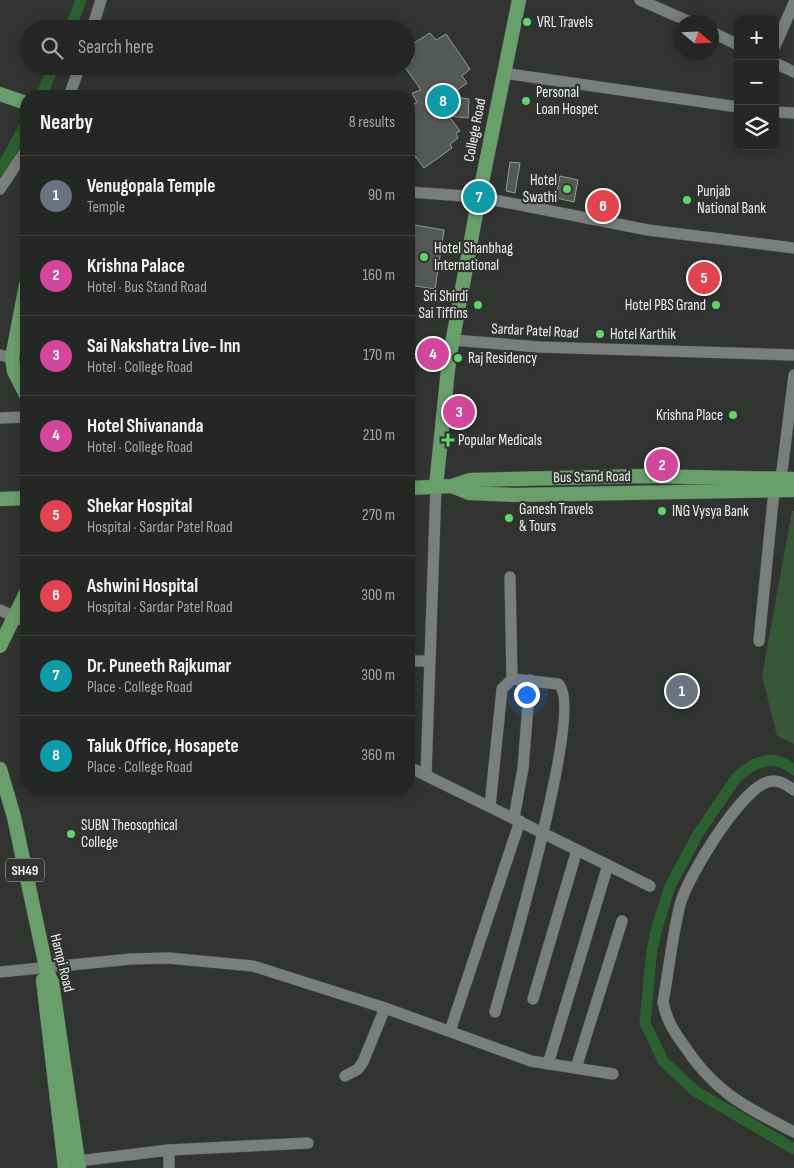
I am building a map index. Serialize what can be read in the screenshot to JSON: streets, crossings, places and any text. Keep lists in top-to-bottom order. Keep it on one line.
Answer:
{"streets":{"main road":["College Road","Bus Stand Road","SH49","Hampi Road"],"street":["Sardar Patel Road"]},"crossings":[["College Road","Sardar Patel Road"],["College Road","Bus Stand Road"],["SH49","Hampi Road"]],"places":{"other":["VRL Travels","Personal Loan Hospet","Hotel Swathi","Punjab National Bank","Hotel Shanbhag International","Sri Shirdi Sai Tiffins","Hotel PBS Grand","Hotel Karthik","Raj Residency","Krishna Place","ING Vysya Bank","Ganesh Travels & Tours","SUBN Theosophical College"],"health":["Popular Medicals"]},"north":"right","page":{"map_buttons":["+","−"],"search":"Search here","pins":["8","7","6","5","4","3","2","1"],"heading":["Nearby","8 results"],"list":[{"mark":"1","name":"Venugopala Temple","note":"Temple","value":"90 m"},{"mark":"2","name":"Krishna Palace","note":"Hotel · Bus Stand Road","value":"160 m"},{"mark":"3","name":"Sai Nakshatra Live- Inn","note":"Hotel · College Road","value":"170 m"},{"mark":"4","name":"Hotel Shivananda","note":"Hotel · College Road","value":"210 m"},{"mark":"5","name":"Shekar Hospital","note":"Hospital · Sardar Patel Road","value":"270 m"},{"mark":"6","name":"Ashwini Hospital","note":"Hospital · Sardar Patel Road","value":"300 m"},{"mark":"7","name":"Dr. Puneeth Rajkumar","note":"Place · College Road","value":"300 m"},{"mark":"8","name":"Taluk Office, Hosapete","note":"Place · College Road","value":"360 m"}]}}
